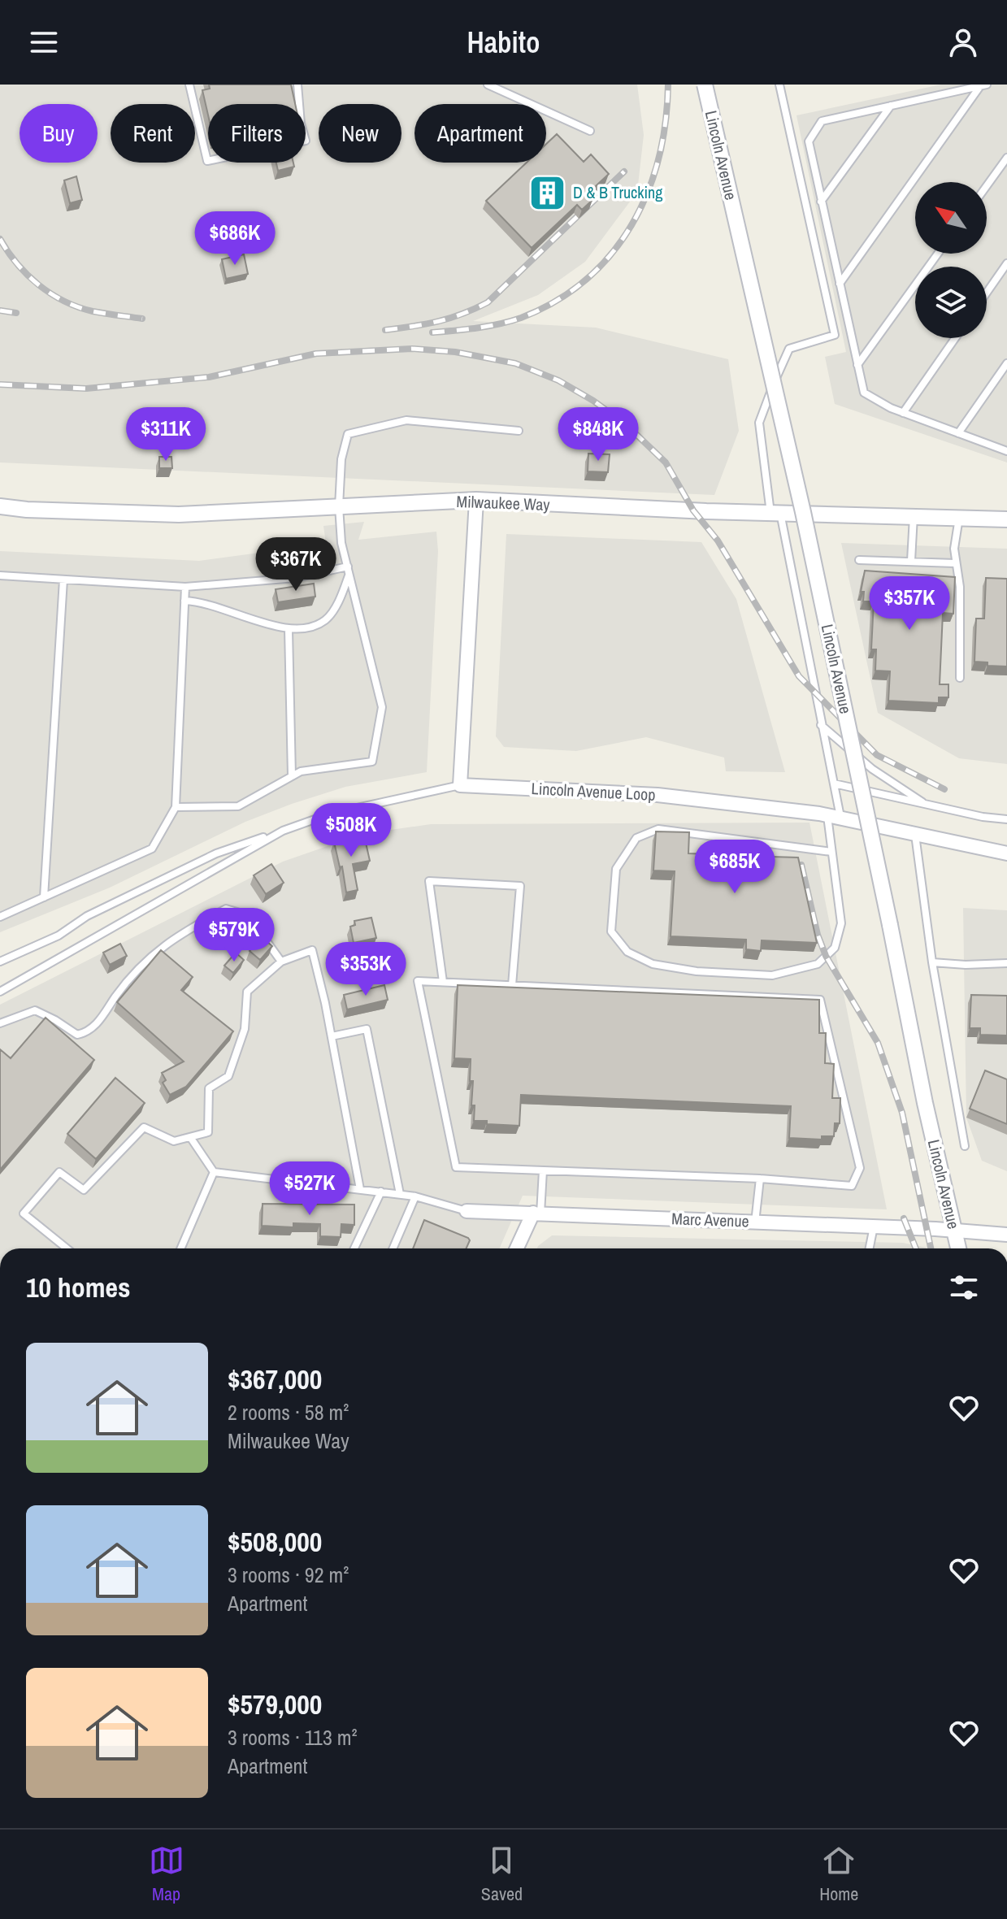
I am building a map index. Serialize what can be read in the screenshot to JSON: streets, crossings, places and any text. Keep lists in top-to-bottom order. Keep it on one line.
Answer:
{"streets":{"street":["Lincoln Avenue","Milwaukee Way","Lincoln Avenue Loop","Marc Avenue"]},"crossings":[["Lincoln Avenue","Marc Avenue"]],"places":{"building":["D & B Trucking"]},"north":"top left","page":{"header":"Habito","chip":["Buy","Rent","Filters","New","Apartment"],"price":["$686K","$311K","$848K","$367K","$357K","$508K","$685K","$579K","$353K","$527K"],"heading":"10 homes","list":[{"name":"$367,000","note":"2 rooms · 58 m² · Milwaukee Way"},{"name":"$508,000","note":"3 rooms · 92 m² · Apartment"},{"name":"$579,000","note":"3 rooms · 113 m² · Apartment"}],"tabs":["Map","Saved","Home"]}}
